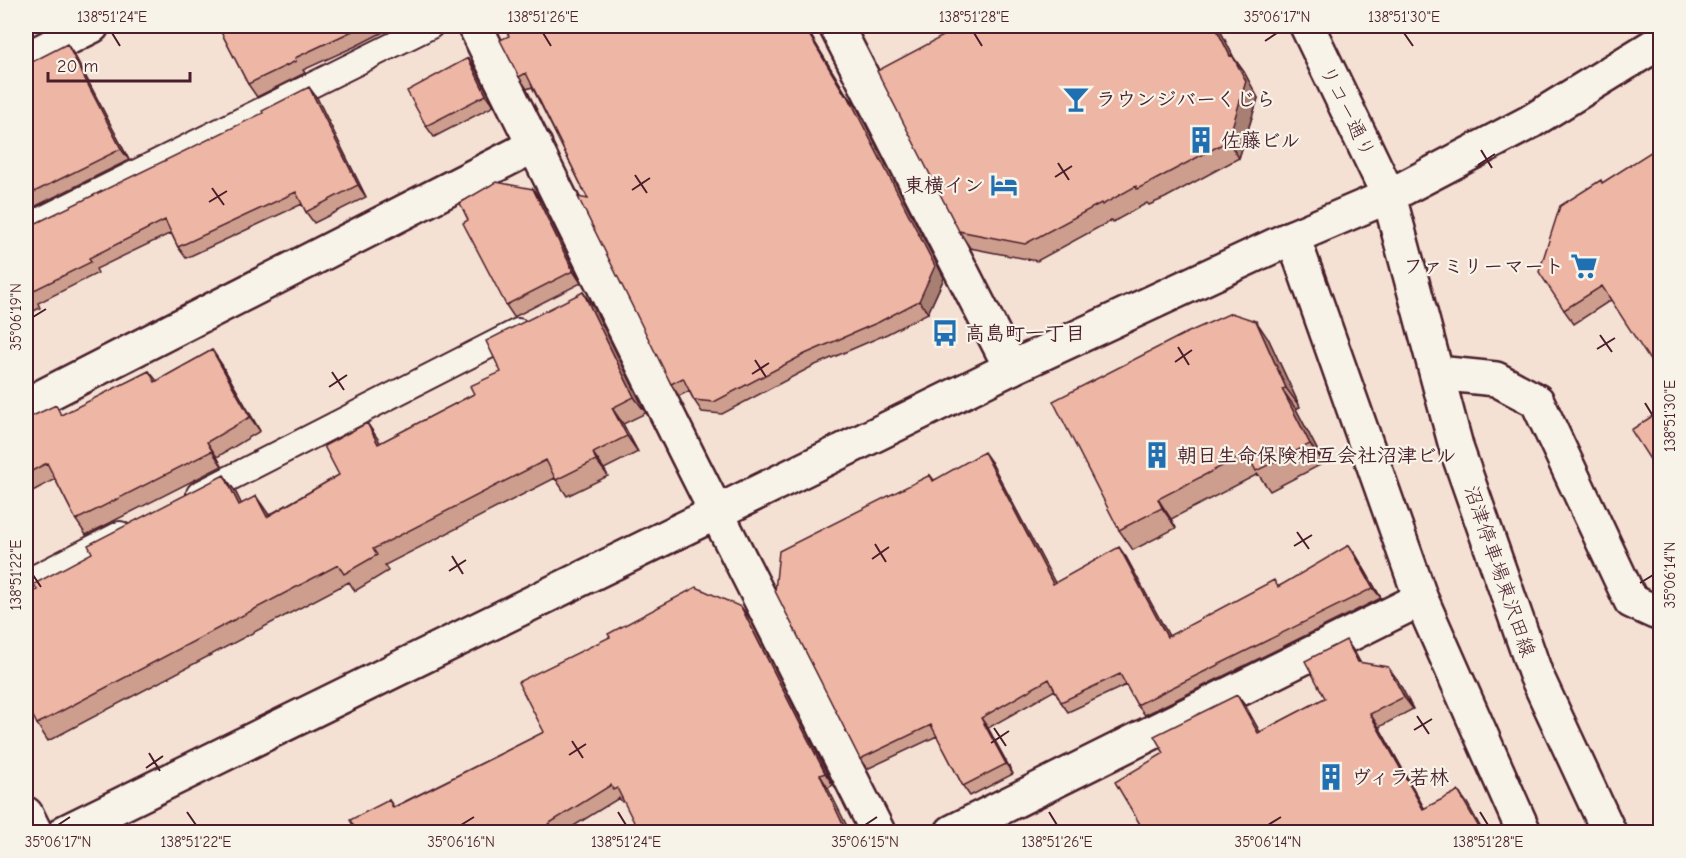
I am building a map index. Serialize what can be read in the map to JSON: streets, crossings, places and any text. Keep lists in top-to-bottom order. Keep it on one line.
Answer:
{"streets":{"street":["リコー通り","沼津停車場東沢田線"]},"crossings":[["リコー通り","沼津停車場東沢田線"]],"places":{"bar":["ラウンジバーくじら"],"building":["佐藤ビル","朝日生命保険相互会社沼津ビル","ヴィラ若林"],"hotel":["東横イン"],"supermarket":["ファミリーマート"],"bus stop":["高島町一丁目"]},"scale_bar":"20 m","coordinates":["138°51'24\"E","138°51'26\"E","138°51'28\"E","35°06'17\"N","138°51'30\"E","35°06'19\"N","138°51'22\"E","35°06'14\"N","35°06'16\"N","35°06'15\"N"]}
